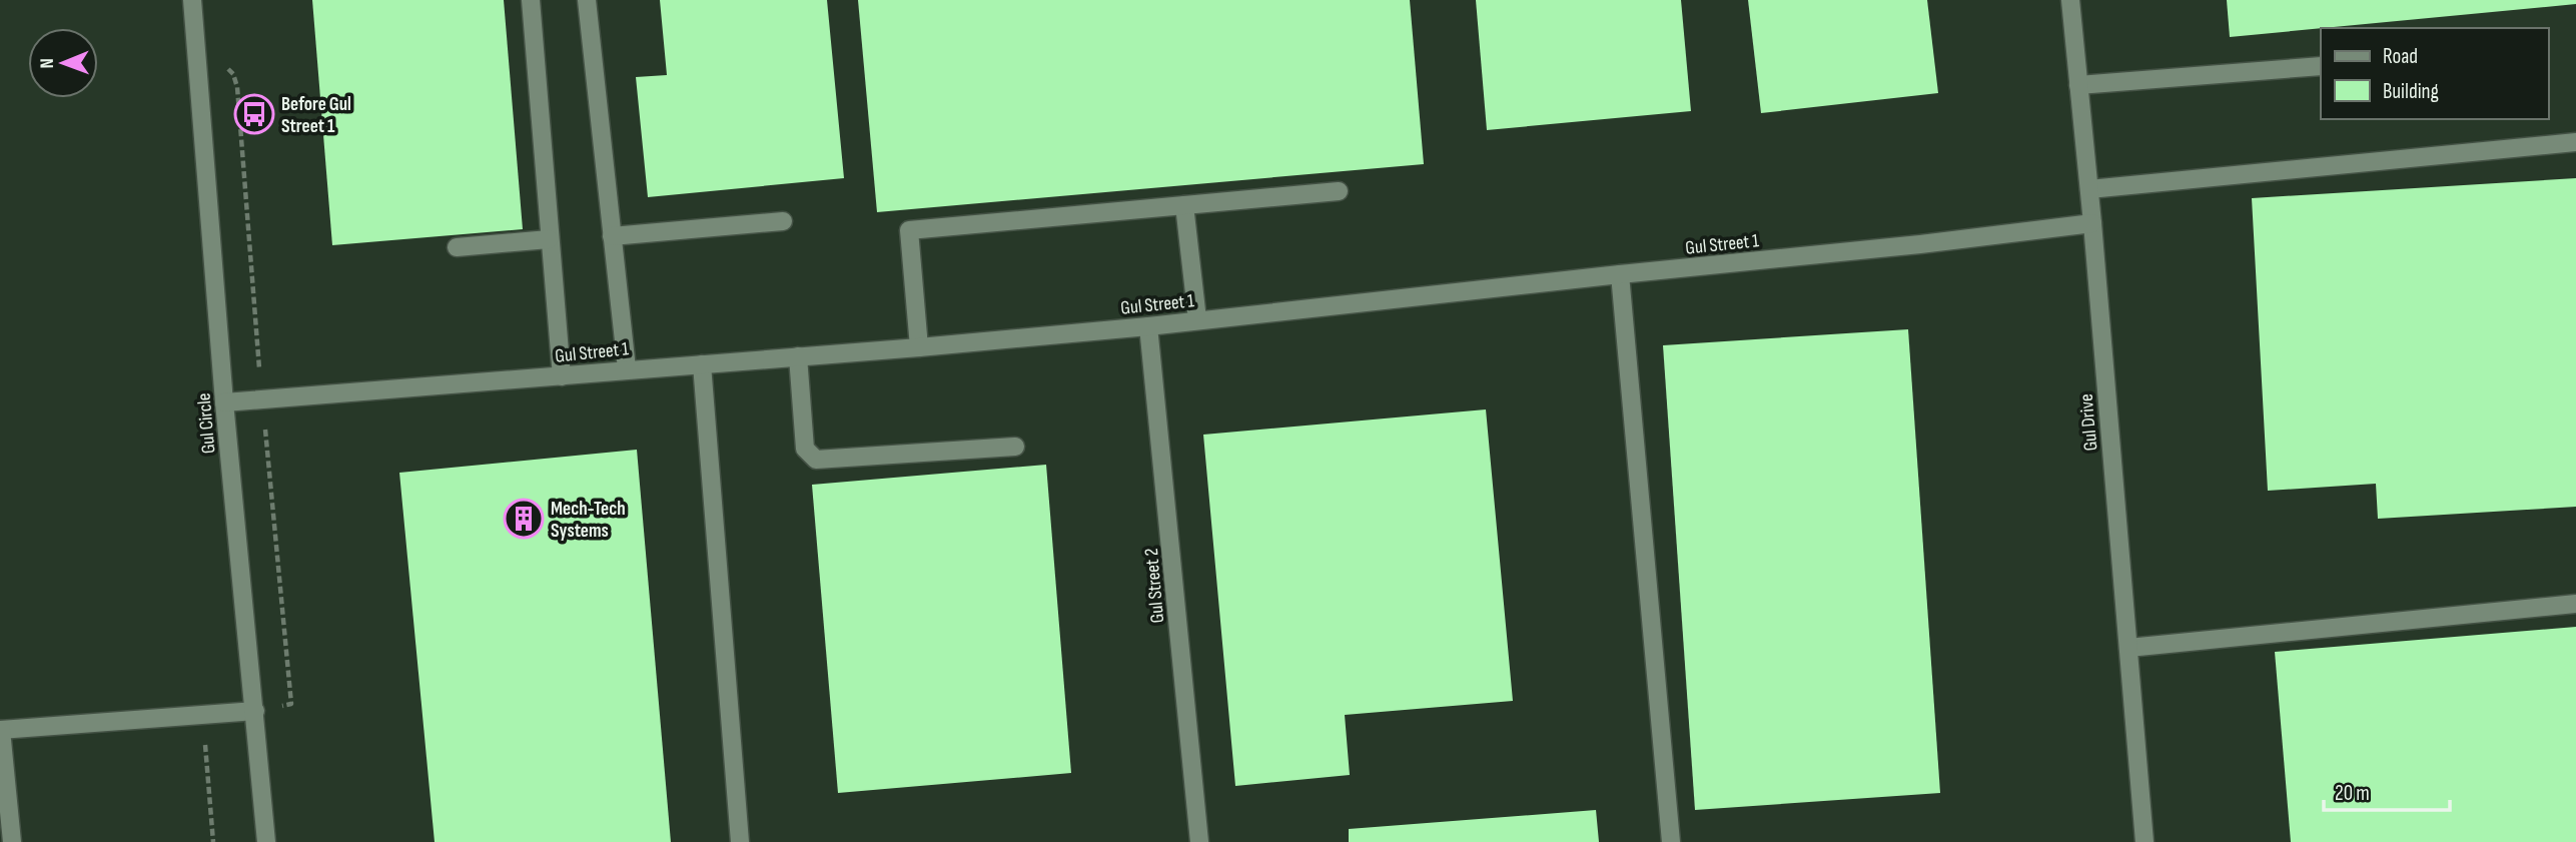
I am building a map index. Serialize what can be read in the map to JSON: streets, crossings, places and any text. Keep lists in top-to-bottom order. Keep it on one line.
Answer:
{"streets":{"street":["Gul Street 1","Gul Drive","Gul Circle","Gul Street 2"]},"crossings":[["Gul Street 1","Gul Drive"],["Gul Street 1","Gul Circle"],["Gul Street 1","Gul Street 2"]],"places":{"bus stop":["Before Gul Street 1"],"building":["Mech-Tech Systems"]},"legend":["Road","Building"],"scale_bar":"20 m","north":"left"}
